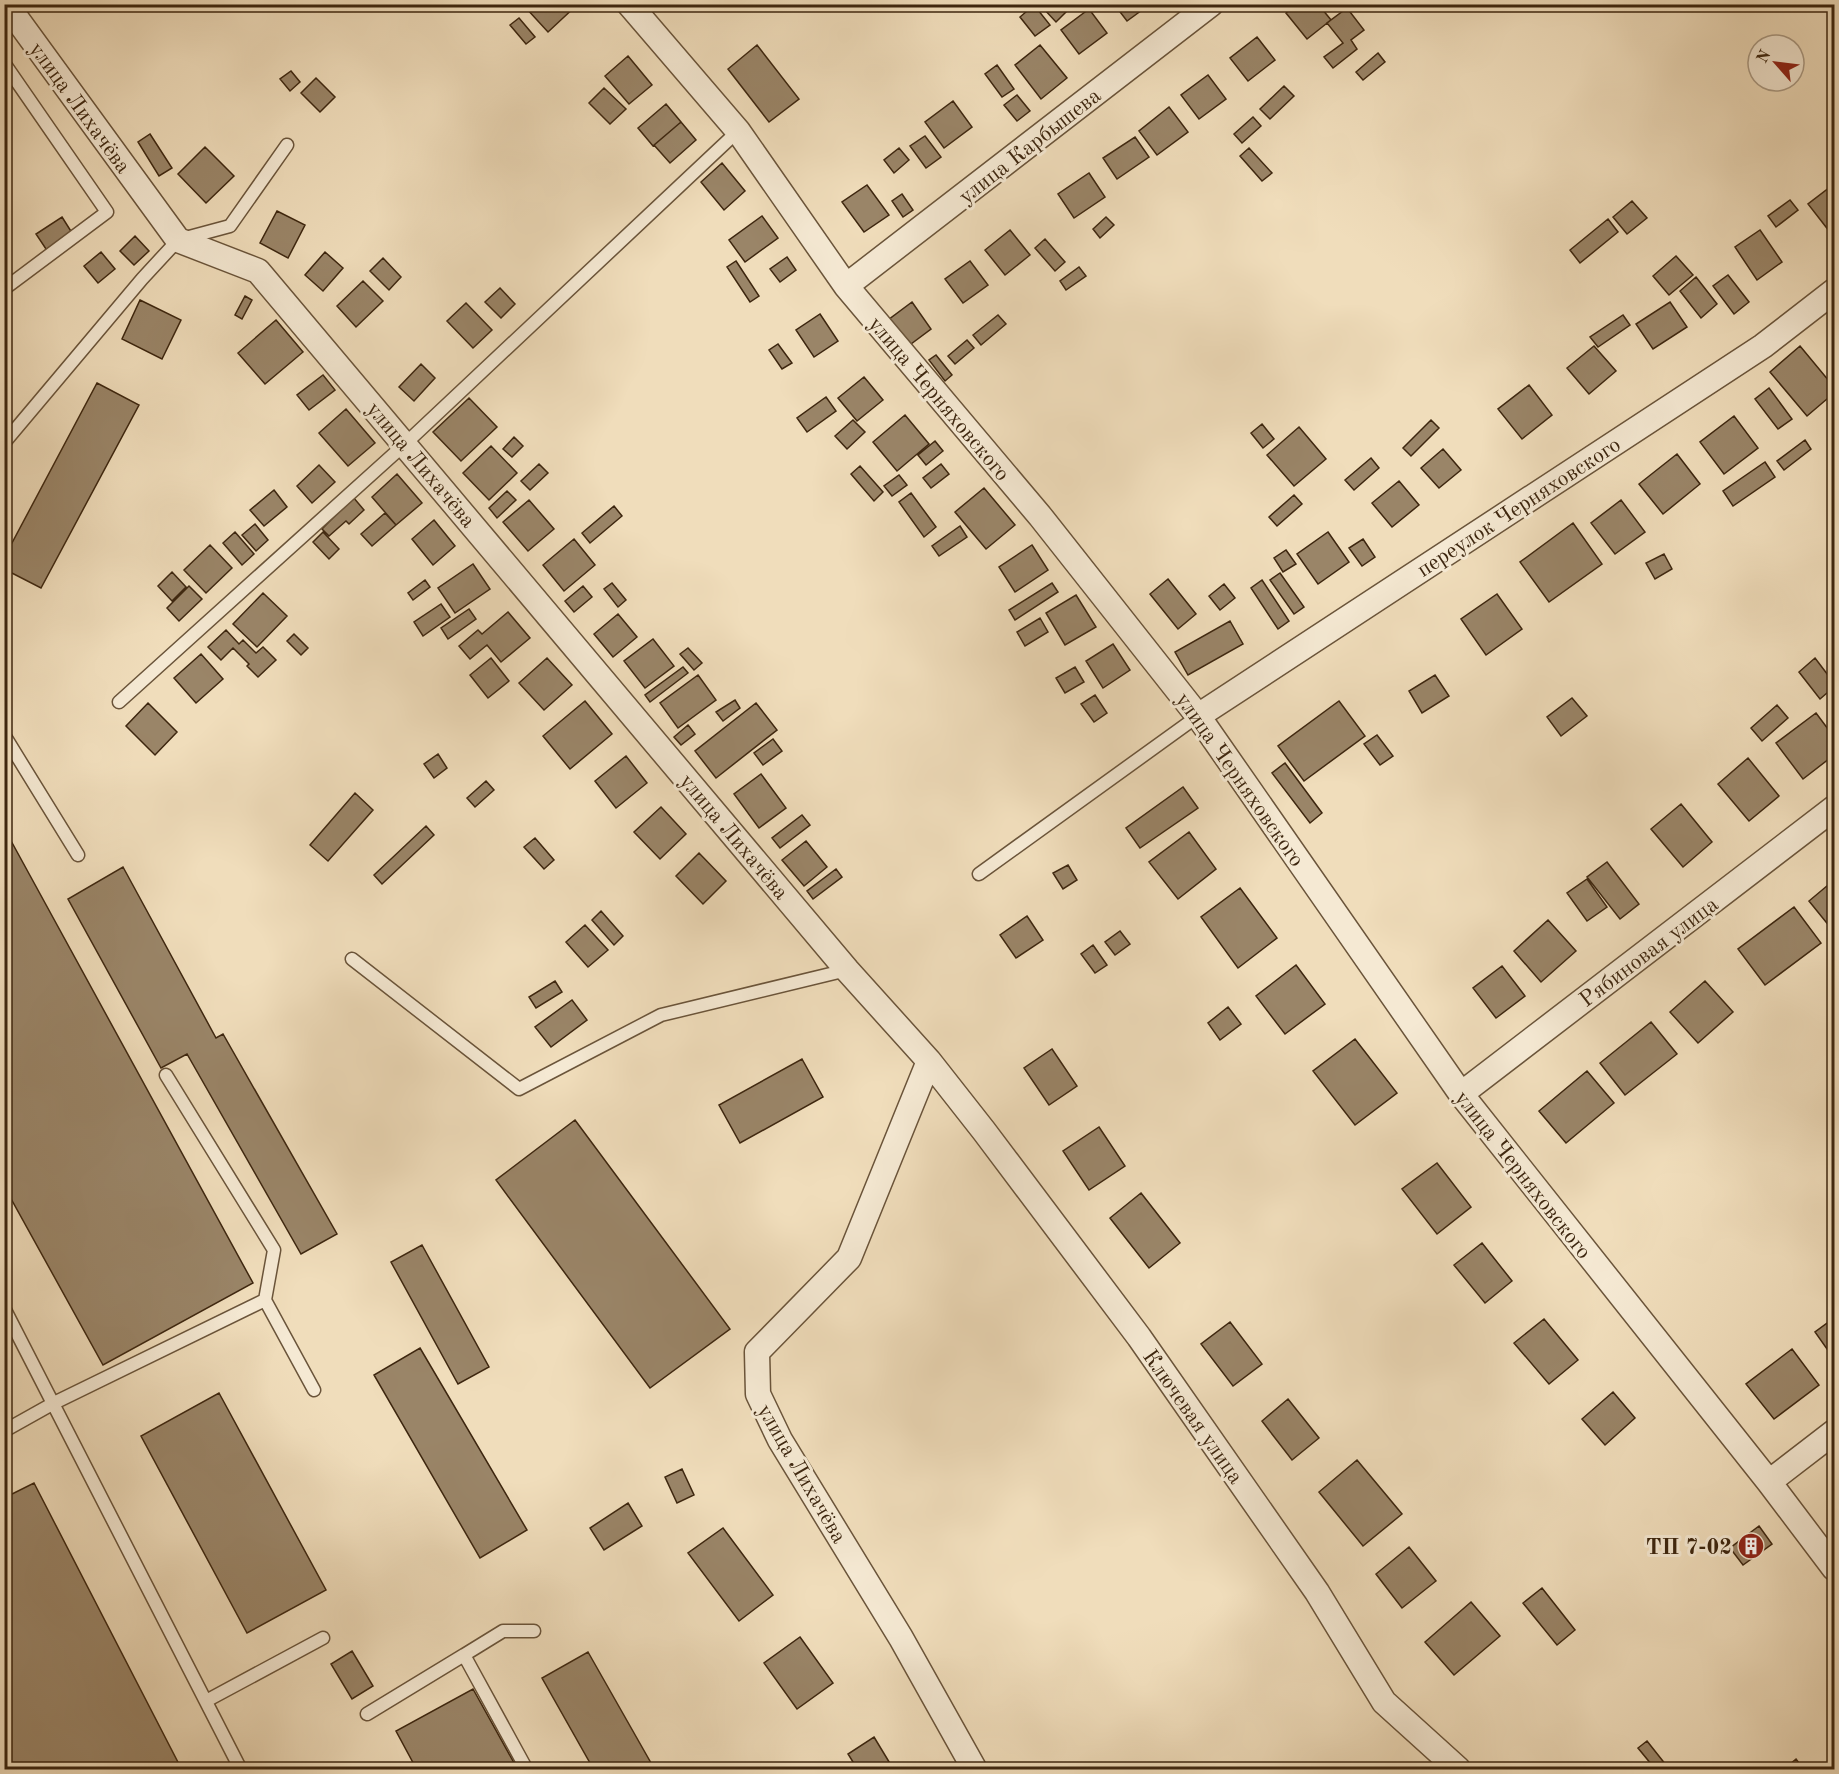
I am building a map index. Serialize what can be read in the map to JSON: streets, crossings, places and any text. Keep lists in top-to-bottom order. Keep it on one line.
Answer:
{"streets":{"street":["улица Лихачёва","улица Карбышева","улица Черняховского","переулок Черняховского","Рябиновая улица","Ключевая улица"]},"crossings":[["улица Лихачёва","Ключевая улица"],["улица Карбышева","улица Черняховского"],["улица Черняховского","переулок Черняховского"],["улица Черняховского","Рябиновая улица"]],"places":{"building":["ТП 7-02"]},"north":"top left"}
